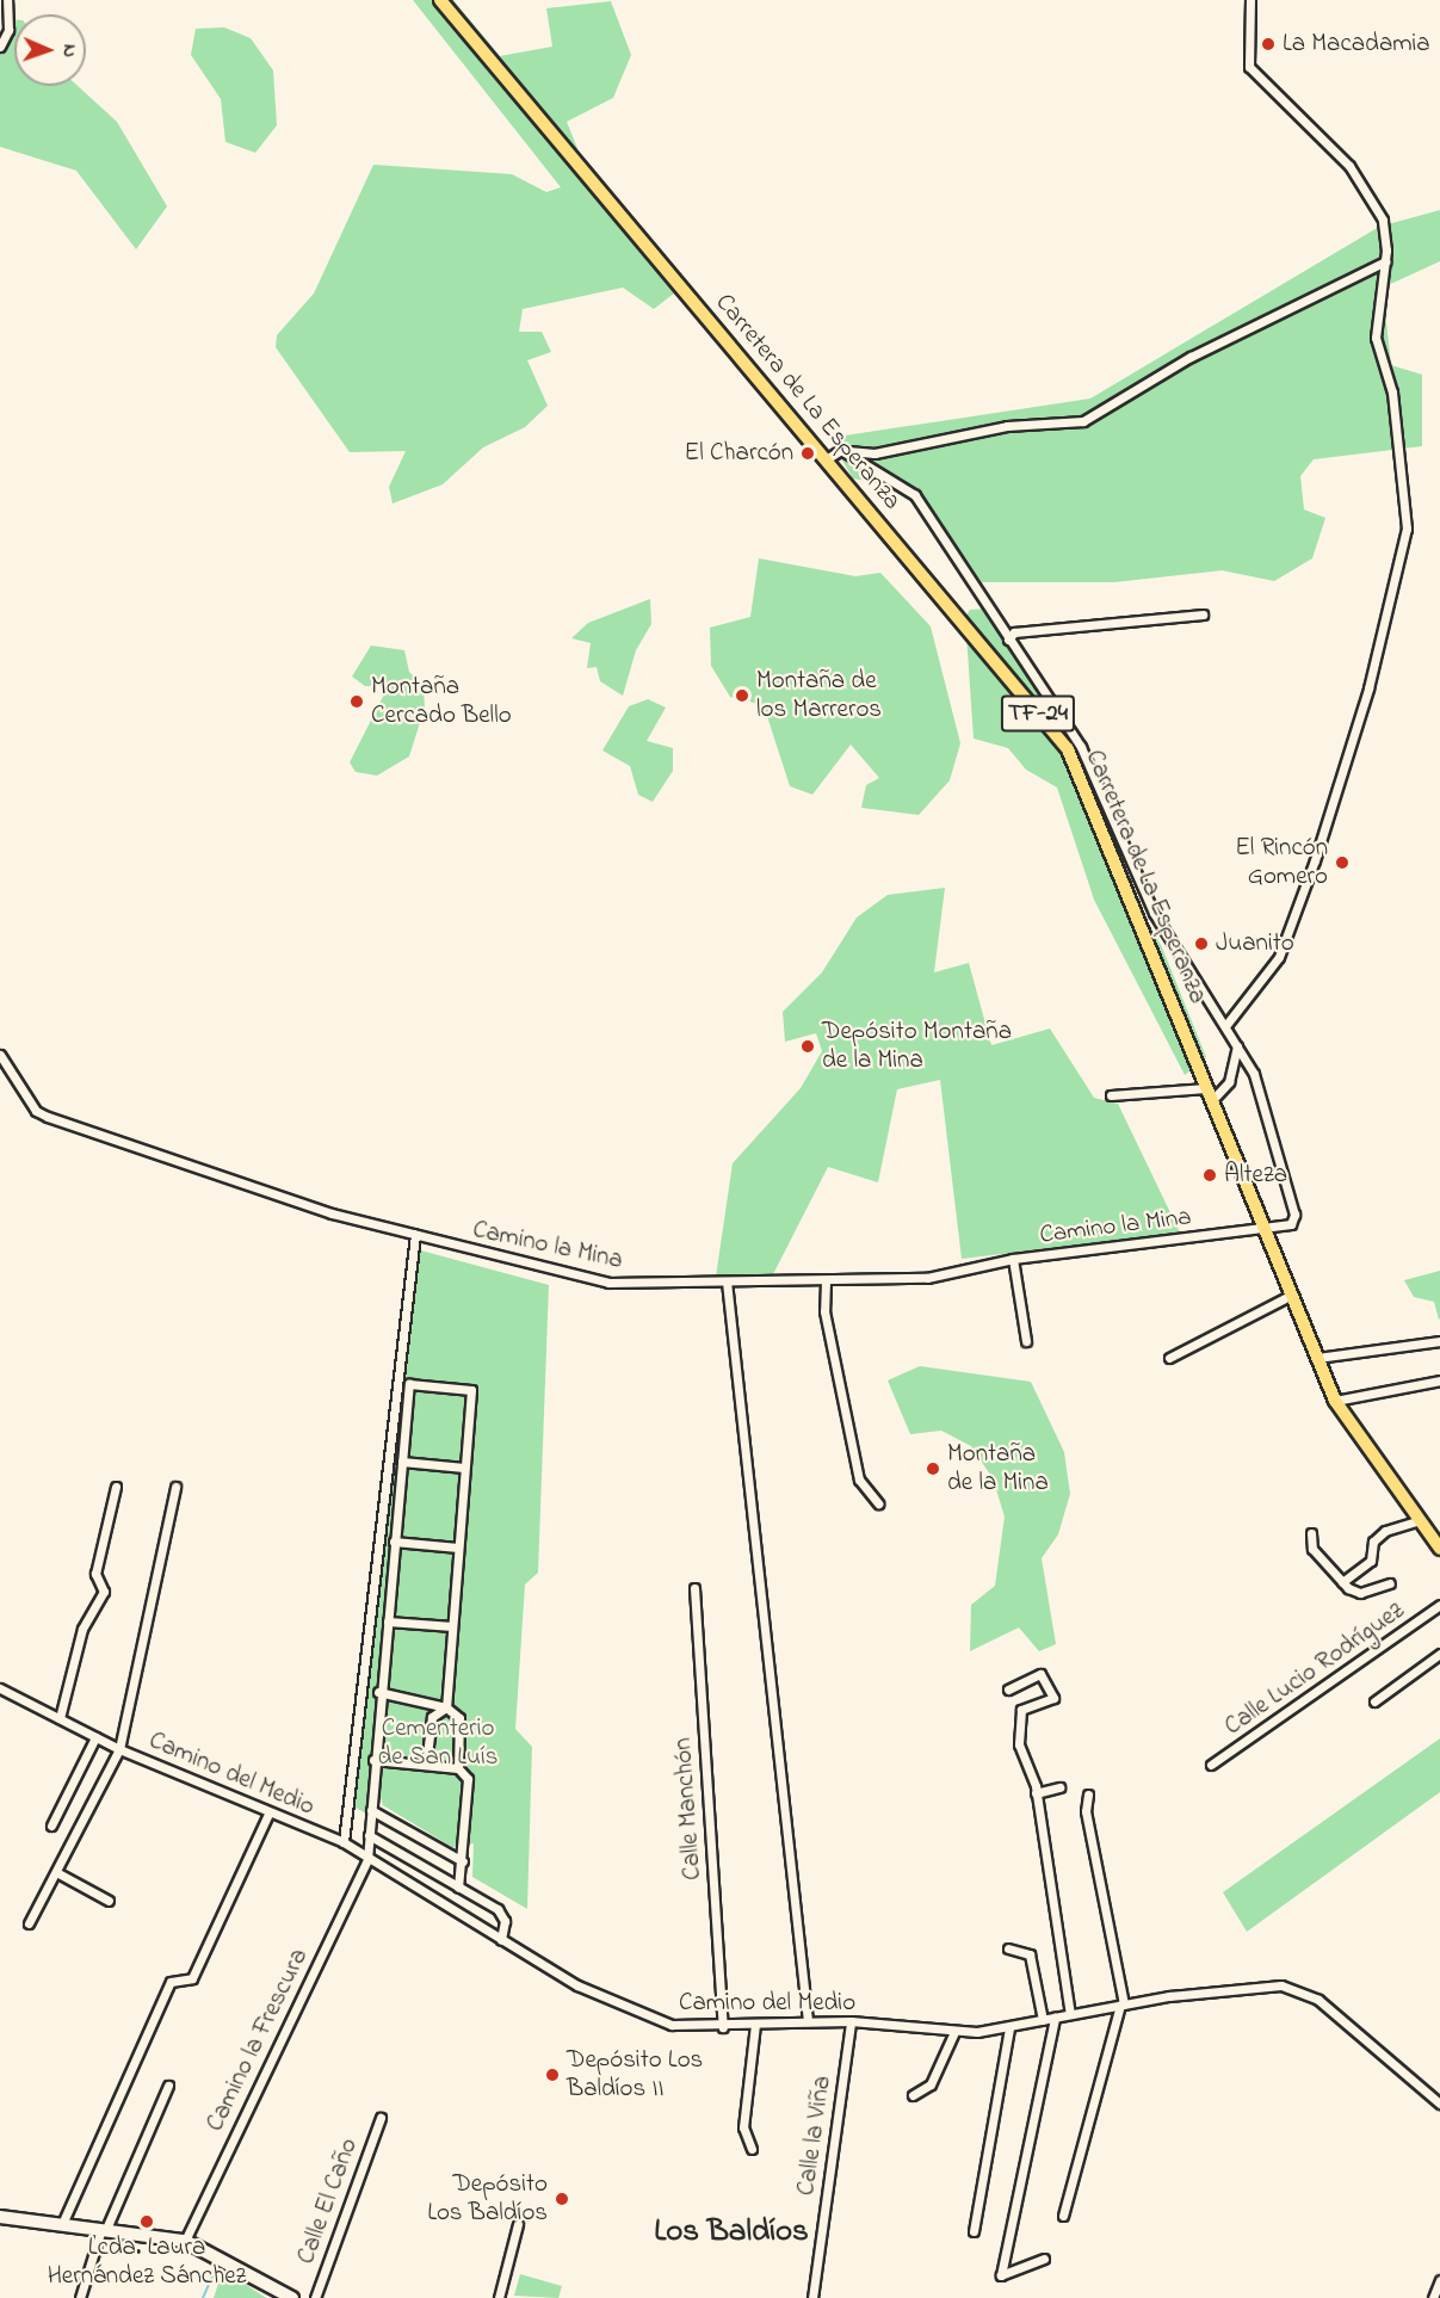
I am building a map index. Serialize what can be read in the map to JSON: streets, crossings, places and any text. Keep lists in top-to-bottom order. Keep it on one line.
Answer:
{"streets":{"main road":["Carretera de La Esperanza","TF-24"],"street":["Camino la Mina","Calle Lucio Rodríguez","Camino del Medio","Calle Manchón","Camino la Frescura","Calle la Viña","Calle El Caño"]},"crossings":[["Carretera de La Esperanza","Camino la Mina"],["Camino del Medio","Calle Manchón"],["Camino del Medio","Camino la Frescura"],["Camino del Medio","Calle la Viña"]],"districts":["Los Baldíos"],"parks":["Cementerio de San Luís"],"places":["La Macadamia","El Charcón","Montaña de los Marreros","Montaña Cercado Bello","El Rincón Gomero","Juanito","Depósito Montaña de la Mina","Alteza","Montaña de la Mina","Depósito Los Baldíos II","Depósito Los Baldíos","Lcda. Laura Hernández Sánchez"],"north":"right"}
